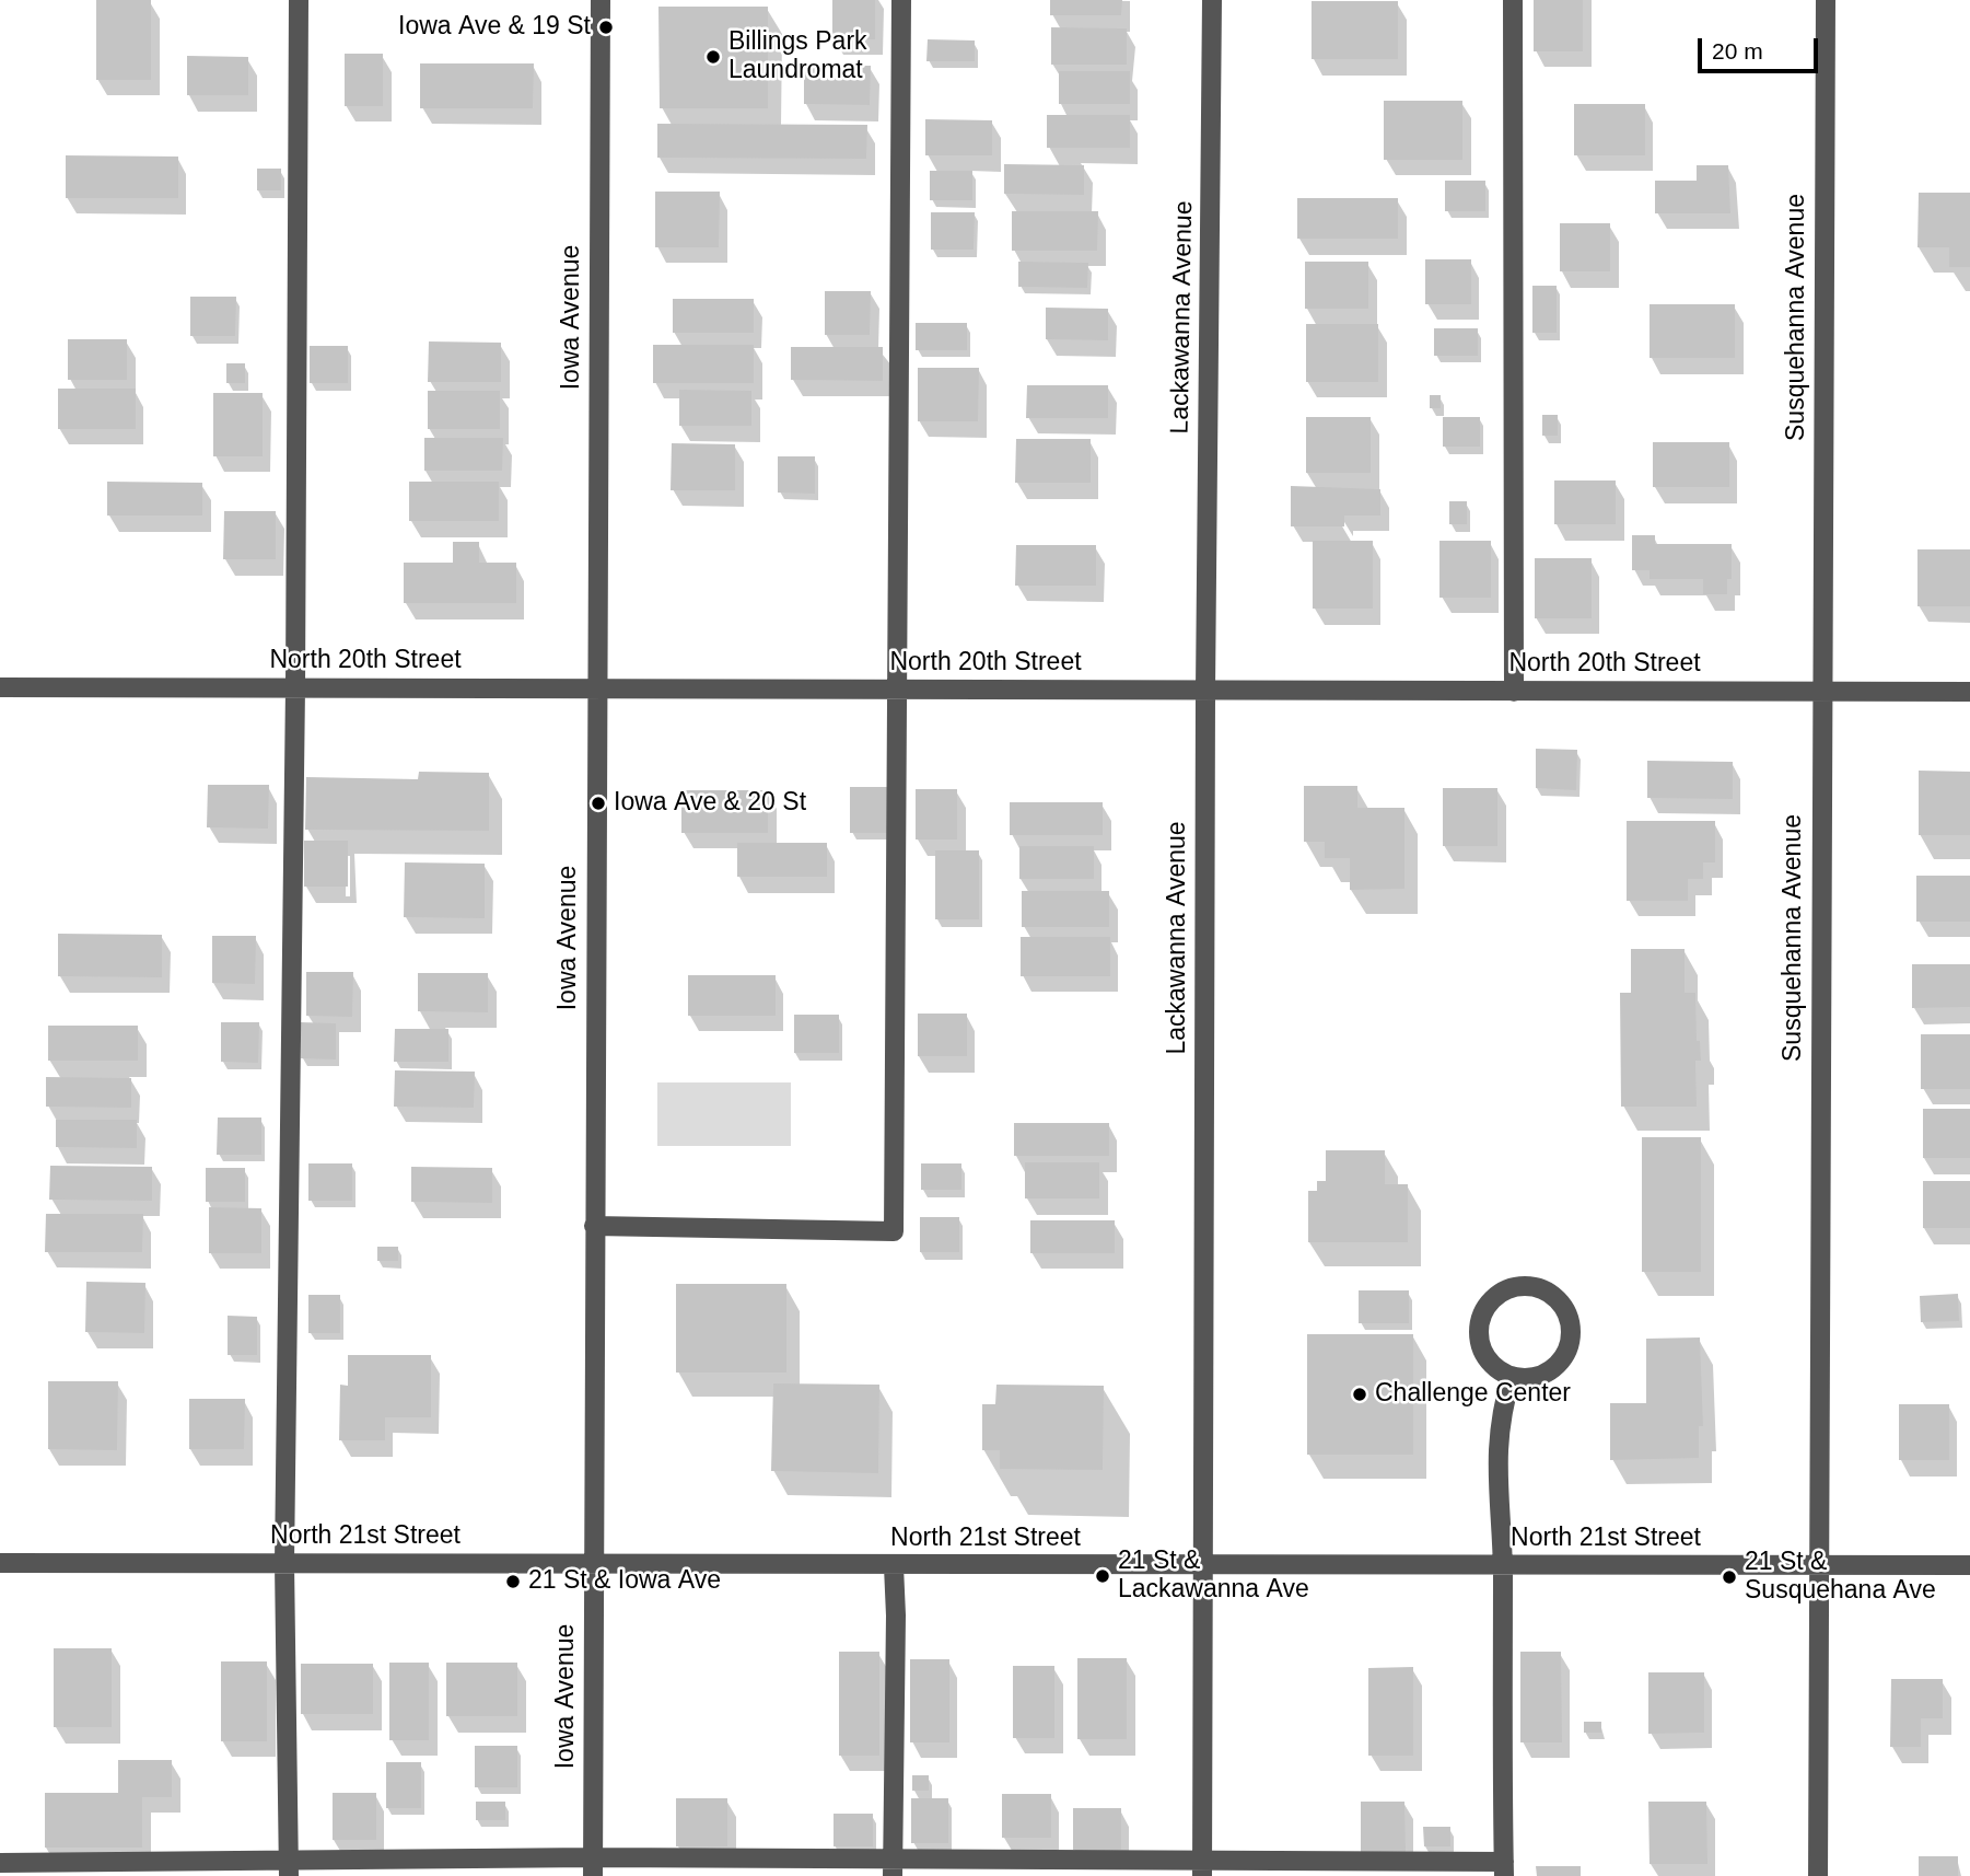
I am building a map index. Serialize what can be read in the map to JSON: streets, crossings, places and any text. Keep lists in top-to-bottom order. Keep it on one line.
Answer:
{"streets":{"street":["Iowa Avenue","Lackawanna Avenue","Susquehanna Avenue","North 20th Street","North 21st Street"]},"crossings":[["Iowa Avenue","North 20th Street"],["Iowa Avenue","North 21st Street"],["Lackawanna Avenue","North 20th Street"],["Lackawanna Avenue","North 21st Street"],["Susquehanna Avenue","North 20th Street"],["Susquehanna Avenue","North 21st Street"]],"places":["Iowa Ave & 19 St","Billings Park Laundromat","Iowa Ave & 20 St","Challenge Center","21 St & Lackawanna Ave","21 St & Susquehana Ave","21 St & Iowa Ave"],"scale_bar":"20 m"}
